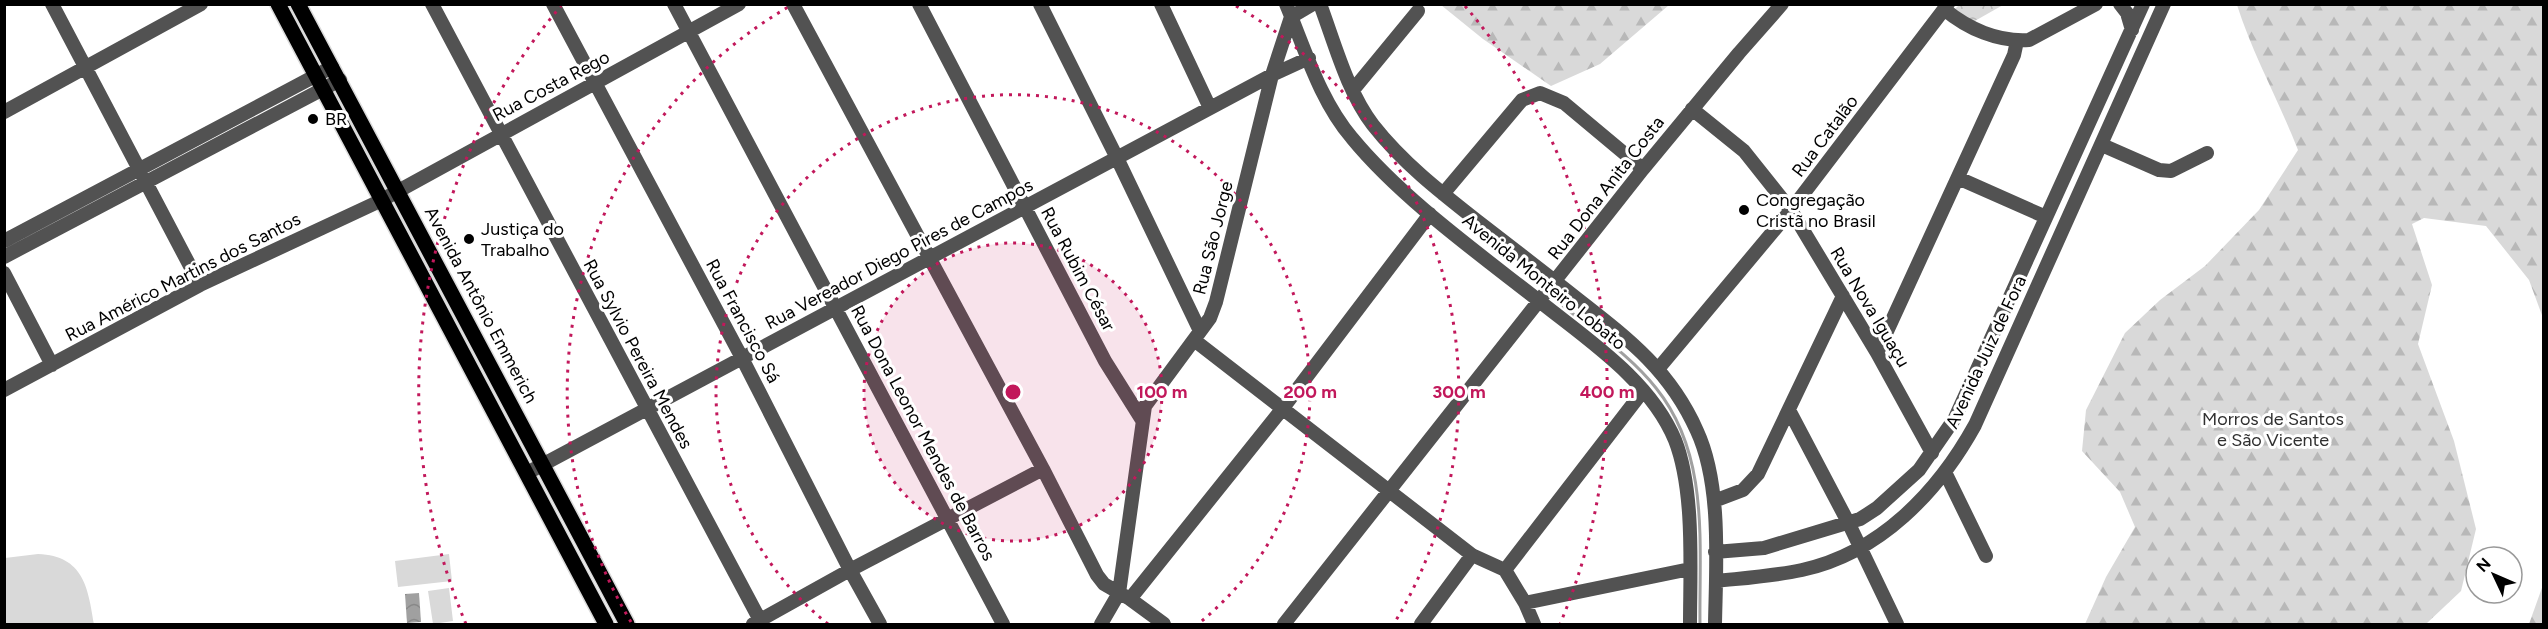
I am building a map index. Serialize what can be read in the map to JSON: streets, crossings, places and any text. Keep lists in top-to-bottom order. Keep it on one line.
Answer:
{"streets":{"main road":["Avenida Antônio Emmerich"],"street":["Rua Costa Rego","Rua Catalão","Rua Dona Anita Costa","Rua São Jorge","Rua Vereador Diego Pires de Campos","Rua Rubim César","Rua Américo Martins dos Santos","Avenida Monteiro Lobato","Rua Nova Iguaçu","Rua Francisco Sá","Avenida Juiz de Fora","Rua Sylvio Pereira Mendes","Rua Dona Leonor Mendes de Barros"]},"crossings":[["Rua Costa Rego","Rua Américo Martins dos Santos"],["Rua Costa Rego","Avenida Antônio Emmerich"],["Rua Costa Rego","Rua Francisco Sá"],["Rua Costa Rego","Rua Sylvio Pereira Mendes"],["Rua Costa Rego","Rua Dona Leonor Mendes de Barros"],["Rua Catalão","Avenida Monteiro Lobato"],["Rua Catalão","Rua Nova Iguaçu"],["Rua Dona Anita Costa","Avenida Monteiro Lobato"],["Rua Dona Anita Costa","Rua Nova Iguaçu"],["Rua São Jorge","Rua Vereador Diego Pires de Campos"],["Rua São Jorge","Rua Rubim César"],["Rua São Jorge","Avenida Monteiro Lobato"],["Rua Vereador Diego Pires de Campos","Rua Rubim César"],["Rua Vereador Diego Pires de Campos","Avenida Monteiro Lobato"],["Rua Vereador Diego Pires de Campos","Avenida Antônio Emmerich"],["Rua Vereador Diego Pires de Campos","Rua Francisco Sá"],["Rua Vereador Diego Pires de Campos","Rua Sylvio Pereira Mendes"],["Rua Vereador Diego Pires de Campos","Rua Dona Leonor Mendes de Barros"],["Avenida Monteiro Lobato","Avenida Juiz de Fora"],["Rua Nova Iguaçu","Avenida Juiz de Fora"]],"parks":["Morros de Santos e São Vicente"],"places":["BR","Congregação Cristã no Brasil","Justiça do Trabalho"],"north":"top left","rings":["100 m","200 m","300 m","400 m"]}
